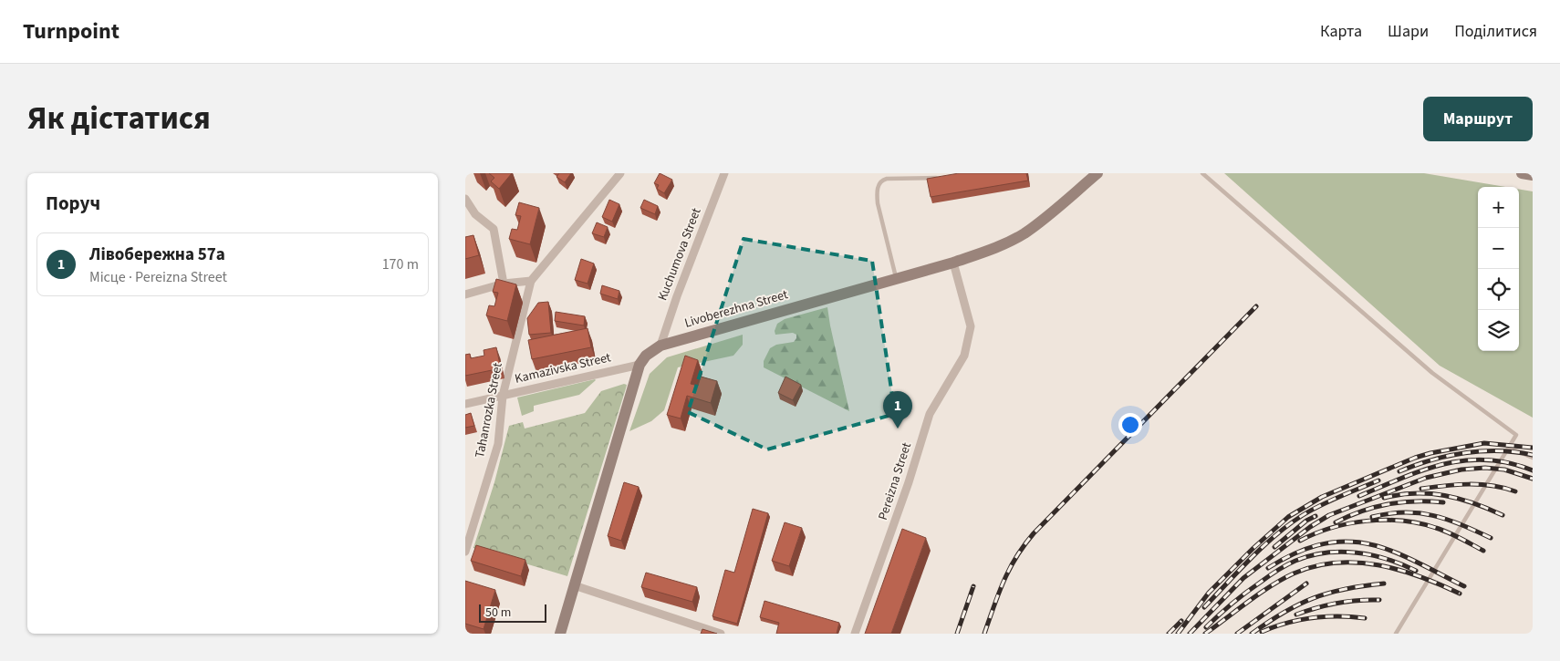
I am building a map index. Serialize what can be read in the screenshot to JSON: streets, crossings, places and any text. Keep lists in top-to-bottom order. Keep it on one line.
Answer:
{"streets":{"main road":["Livoberezhna Street"],"street":["Kuchumova Street","Kamazivska Street","Tahanrozka Street","Pereizna Street"]},"crossings":[["Kuchumova Street","Livoberezhna Street"],["Livoberezhna Street","Kamazivska Street"],["Livoberezhna Street","Pereizna Street"],["Kamazivska Street","Tahanrozka Street"]],"scale_bar":"50 m","page":{"header":"Turnpoint","nav":["Карта","Шари","Поділитися"],"title":"Як дістатися","buttons":"Маршрут","heading":"Поруч","map_buttons":["+","−"],"list":[{"mark":"1","name":"Лівобережна 57а","note":"Місце · Pereizna Street","value":"170 m"}],"pins":"1","scale":"50 m"}}
